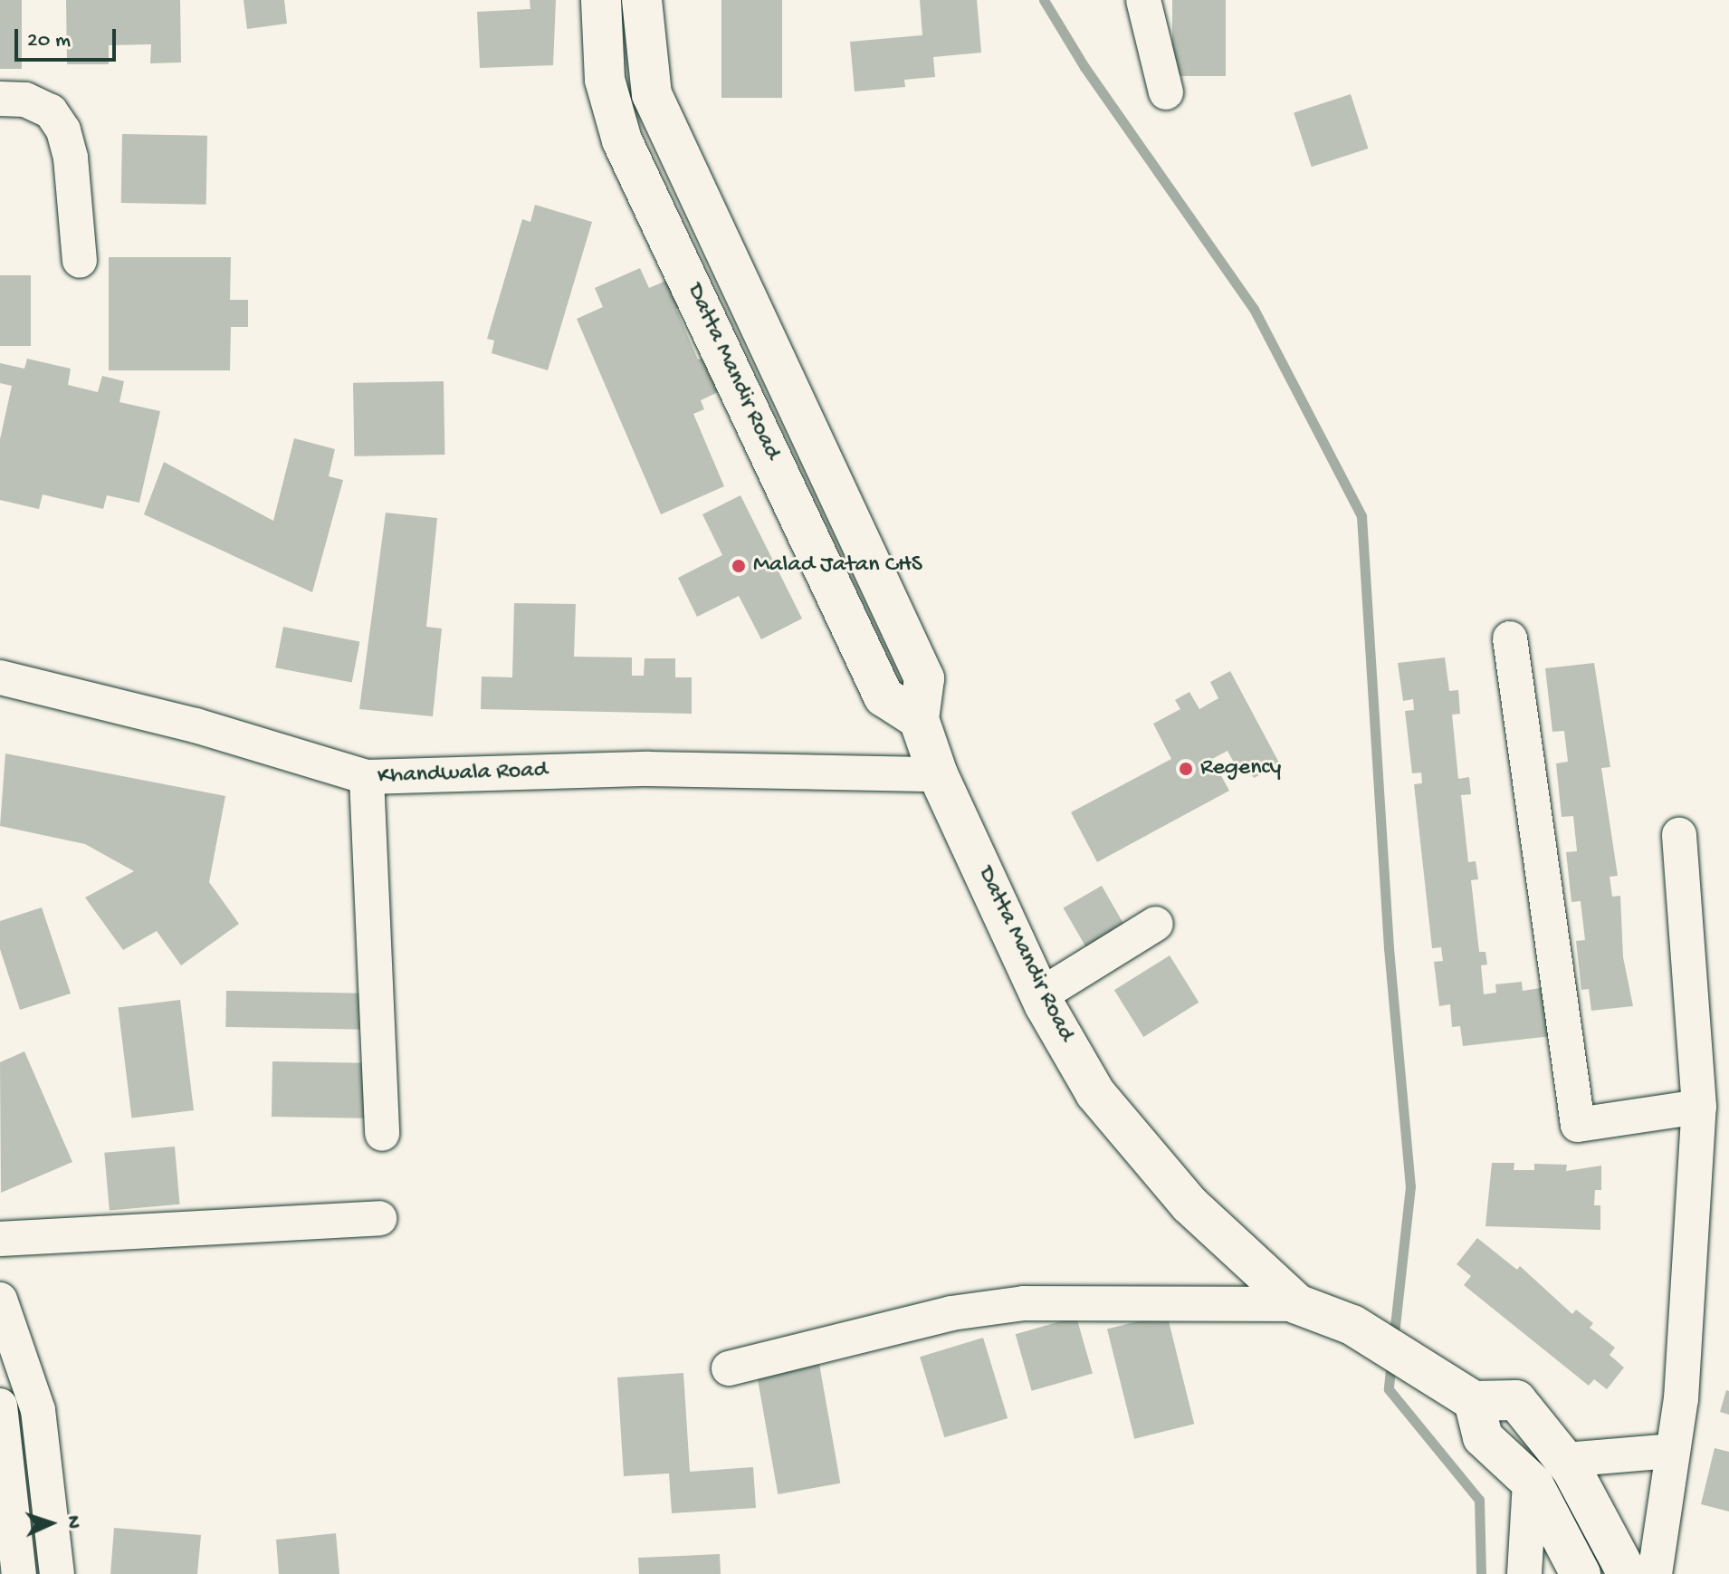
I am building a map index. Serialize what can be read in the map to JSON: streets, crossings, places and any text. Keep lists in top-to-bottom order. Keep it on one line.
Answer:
{"streets":{"main road":["Datta Mandir Road"],"street":["Khandwala Road"]},"crossings":[["Datta Mandir Road","Khandwala Road"]],"places":["Malad Jatan CHS","Regency"],"scale_bar":"20 m","north":"right"}
